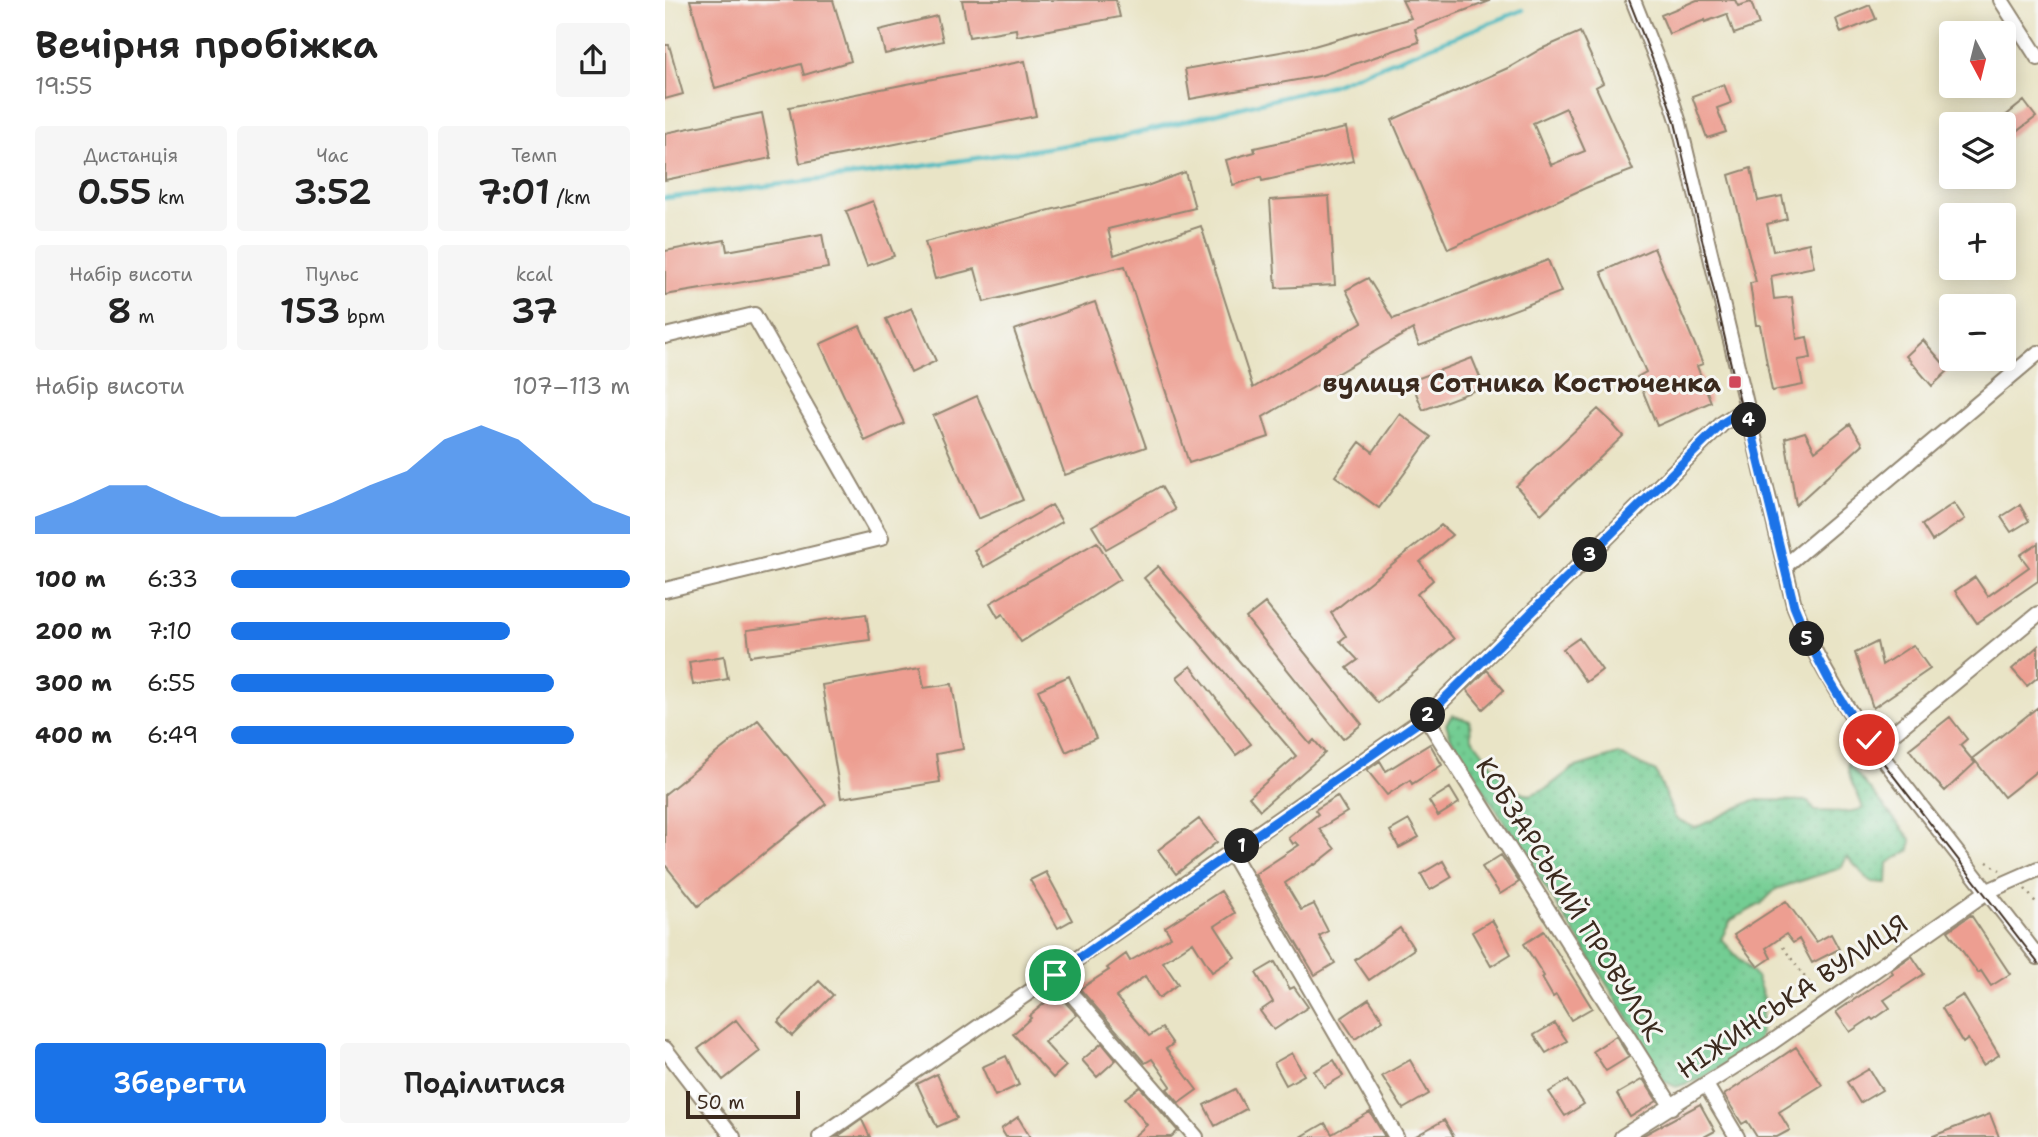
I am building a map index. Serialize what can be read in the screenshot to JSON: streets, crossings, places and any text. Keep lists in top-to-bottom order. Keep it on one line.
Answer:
{"streets":{"street":["КОБЗАРСЬКИЙ ПРОВУЛОК","НІЖИНСЬКА ВУЛИЦЯ"]},"crossings":[["КОБЗАРСЬКИЙ ПРОВУЛОК","НІЖИНСЬКА ВУЛИЦЯ"]],"places":{"transit":["вулиця Сотника Костюченка"]},"scale_bar":"50 m","north":"bottom","page":{"heading":["Вечірня пробіжка","19:55"],"map_buttons":["+","−"],"stats":[["Дистанція","0.55 km"],["Час","3:52"],["Темп","7:01 /km"],["Набір висоти","8 m"],["Пульс","153 bpm"],["kcal","37"]],"chart":["Набір висоти","107–113 m"],"pins":["4","3","5","2","1"],"list":[{"name":"100 m","note":"6:33"},{"name":"200 m","note":"7:10"},{"name":"300 m","note":"6:55"},{"name":"400 m","note":"6:49"}],"buttons":["Зберегти","Поділитися"],"scale":"50 m"}}
